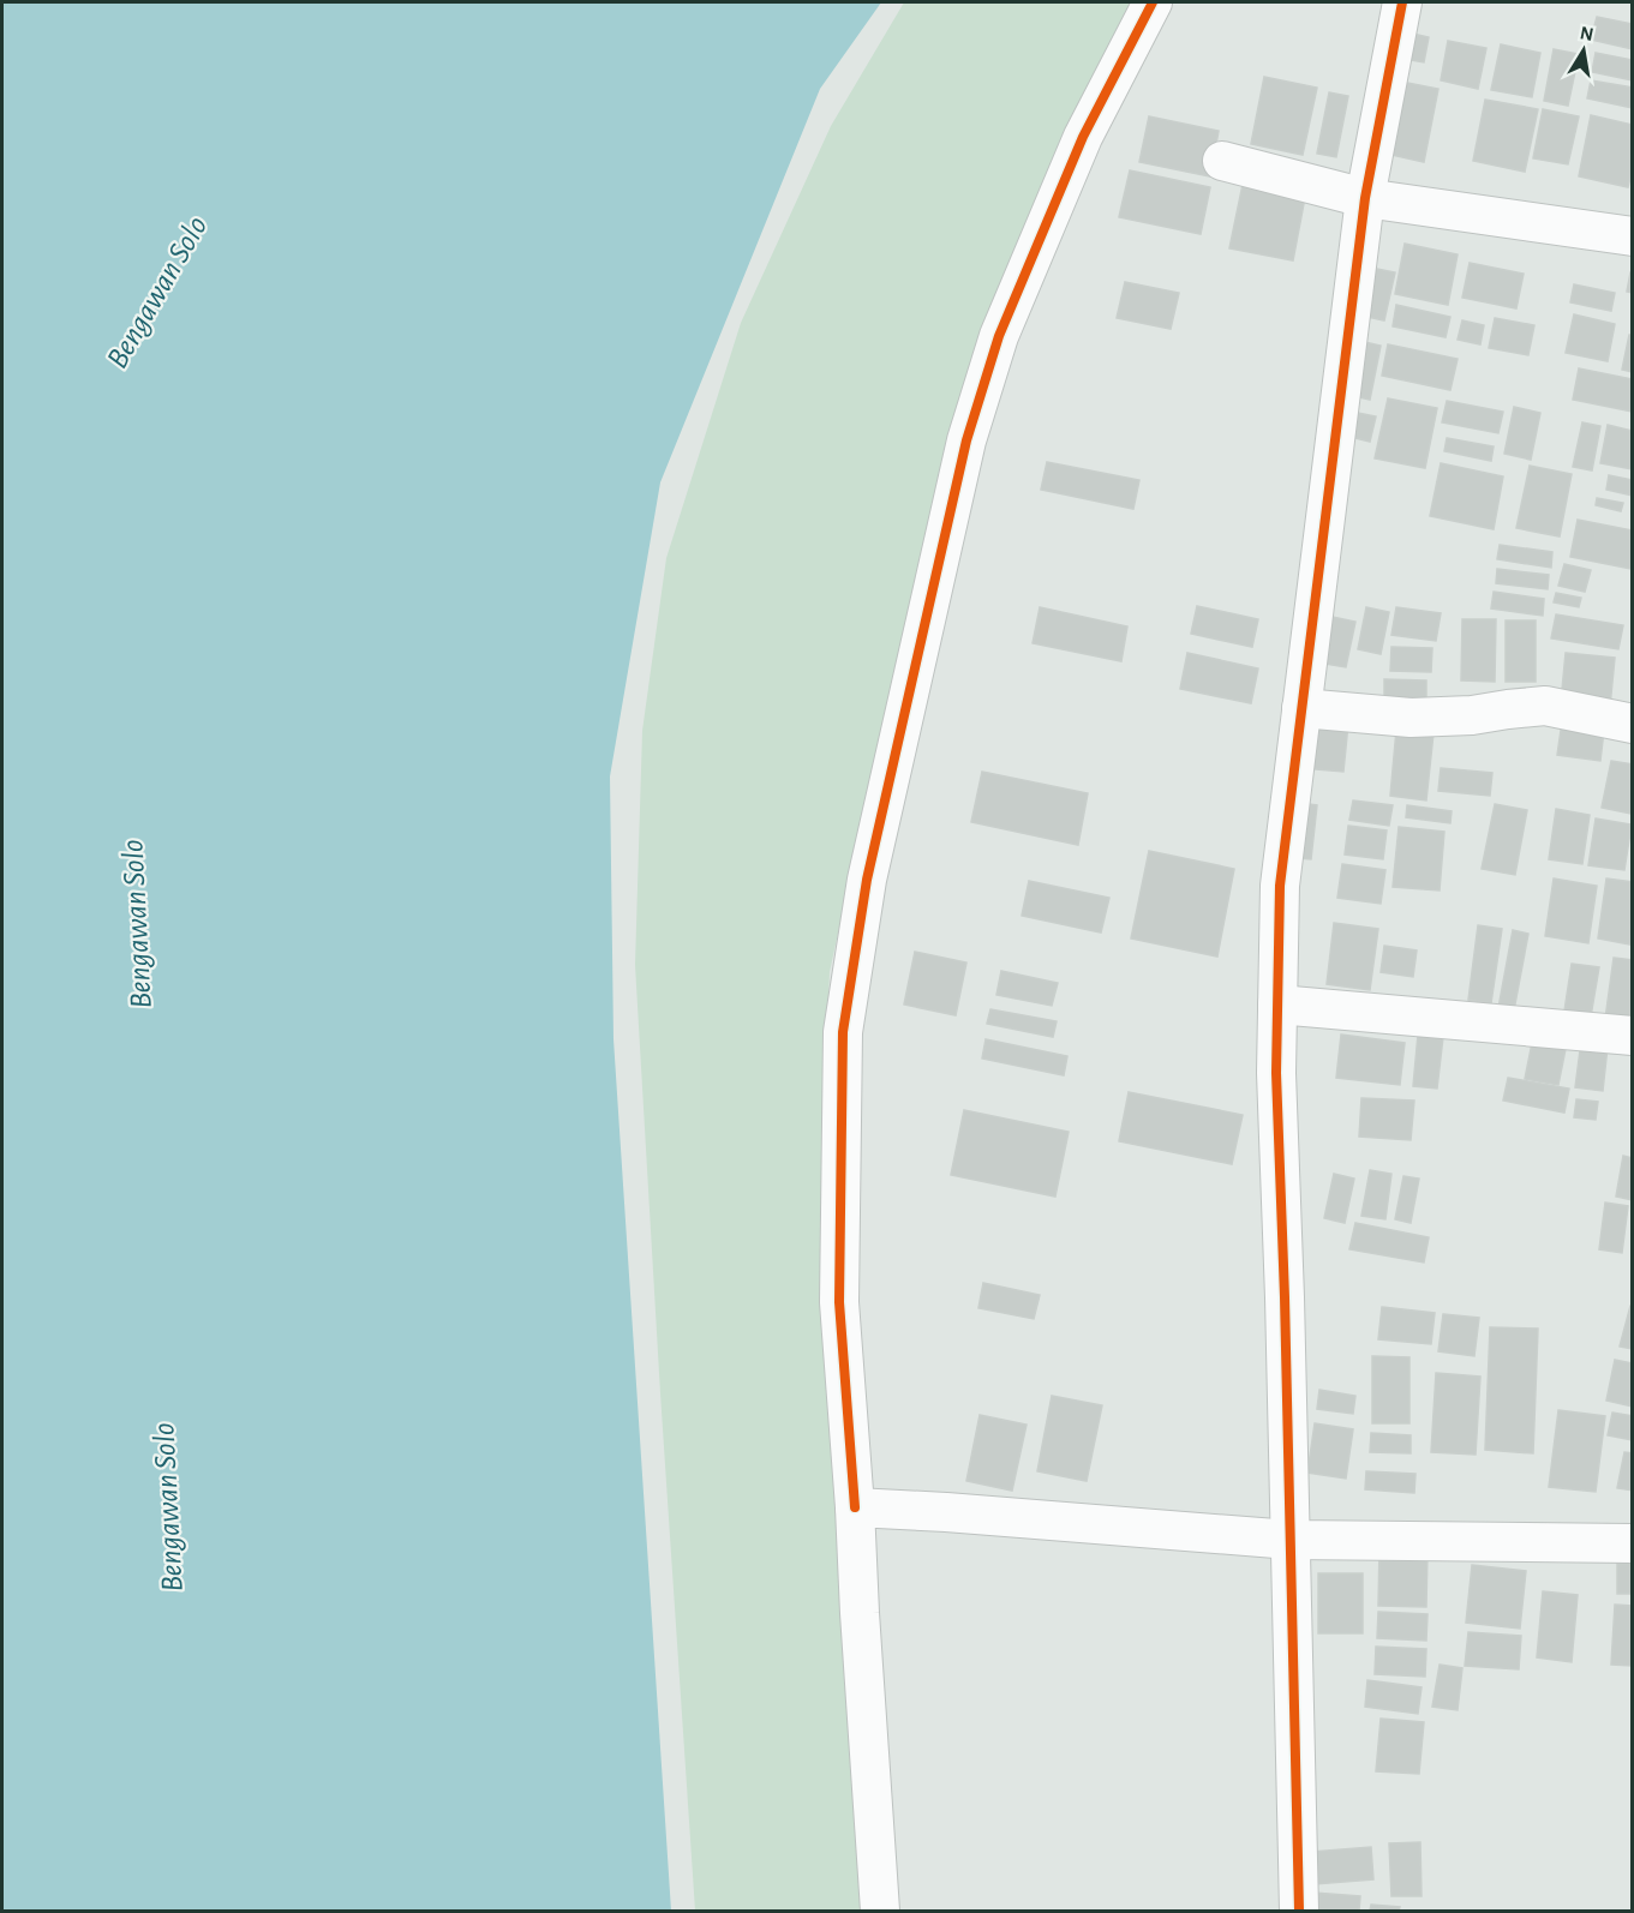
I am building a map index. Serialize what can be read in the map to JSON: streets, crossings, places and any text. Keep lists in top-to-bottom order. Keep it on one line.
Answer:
{"water":["Bengawan Solo"],"north":"top"}
